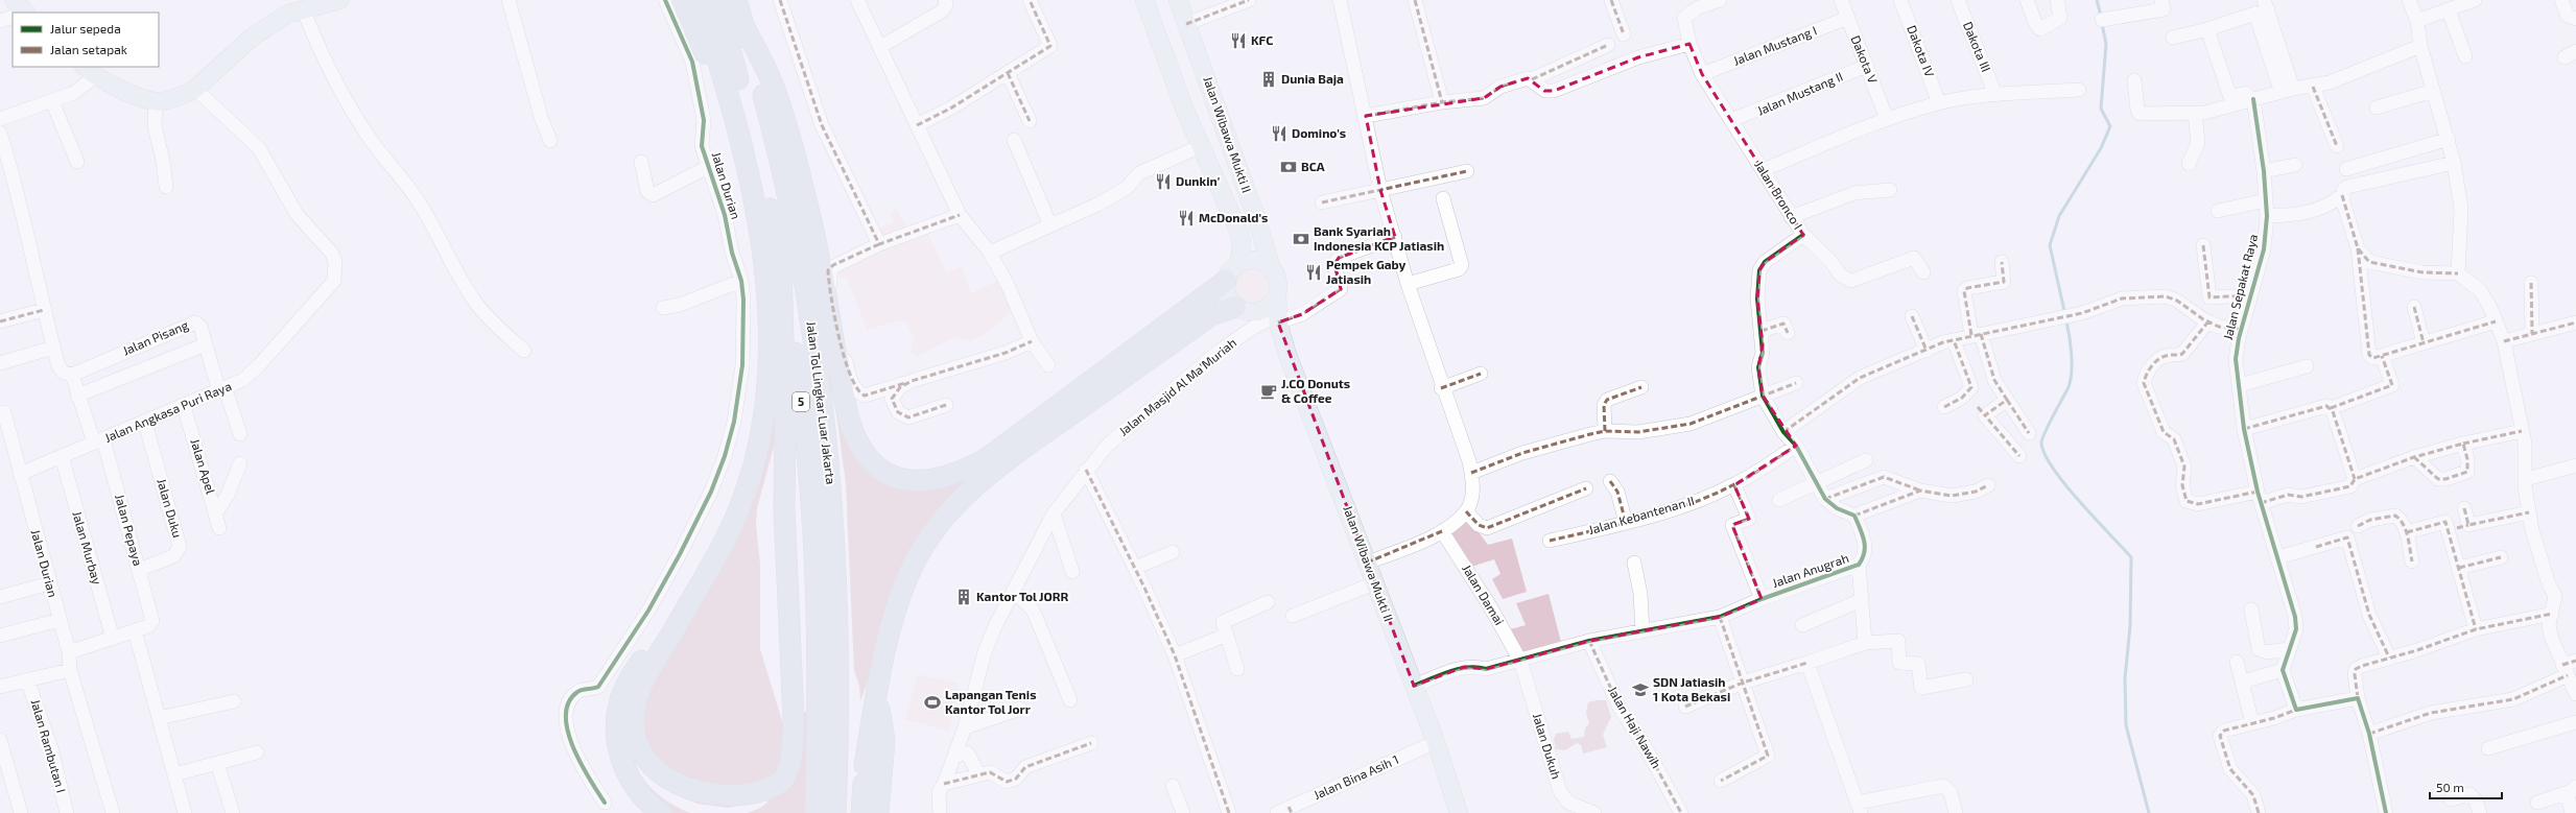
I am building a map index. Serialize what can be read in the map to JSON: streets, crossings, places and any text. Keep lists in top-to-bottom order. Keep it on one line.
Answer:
{"streets":{"highway":["5","Jalan Tol Lingkar Luar Jakarta"],"main road":["Jalan Wibawa Mukti II"],"street":["Jalan Mustang I","Dakota III","Dakota IV","Dakota V","Jalan Mustang II","Jalan Durian","Jalan Bronco I","Jalan Sepakat Raya","Jalan Pisang","Jalan Masjid Al Ma'Muriah","Jalan Angkasa Puri Raya","Jalan Apel","Jalan Duku","Jalan Kebantenan II","Jalan Pepaya","Jalan Murbay","Jalan Anugrah","Jalan Damai","Jalan Haji Nawih","Jalan Rambutan I","Jalan Dukuh","Jalan Bina Asih 1"]},"crossings":[["Jalan Mustang I","Dakota V"],["Jalan Mustang I","Jalan Bronco I"],["Dakota V","Jalan Mustang II"],["Jalan Mustang II","Jalan Bronco I"],["Jalan Wibawa Mukti II","Jalan Masjid Al Ma'Muriah"],["Jalan Wibawa Mukti II","Jalan Anugrah"],["Jalan Wibawa Mukti II","Jalan Bina Asih 1"],["Jalan Durian","Jalan Angkasa Puri Raya"],["Jalan Pisang","Jalan Angkasa Puri Raya"],["Jalan Pisang","Jalan Pepaya"],["Jalan Angkasa Puri Raya","Jalan Apel"],["Jalan Angkasa Puri Raya","Jalan Duku"],["Jalan Angkasa Puri Raya","Jalan Pepaya"],["Jalan Angkasa Puri Raya","Jalan Murbay"],["Jalan Duku","Jalan Pepaya"],["Jalan Anugrah","Jalan Damai"],["Jalan Anugrah","Jalan Haji Nawih"],["Jalan Anugrah","Jalan Dukuh"],["Jalan Damai","Jalan Dukuh"]],"places":{"restaurant":["KFC","Domino's","Dunkin'","McDonald's","Pempek Gaby Jatiasih"],"building":["Dunia Baja","Kantor Tol JORR"],"bank":["BCA","Bank Syariah Indonesia KCP Jatiasih"],"cafe":["J.CO Donuts & Coffee"],"school or university":["SDN Jatiasih 1 Kota Bekasi"],"sports":["Lapangan Tenis Kantor Tol Jorr"]},"legend":["Jalur sepeda","Jalan setapak"],"scale_bar":"50 m"}
